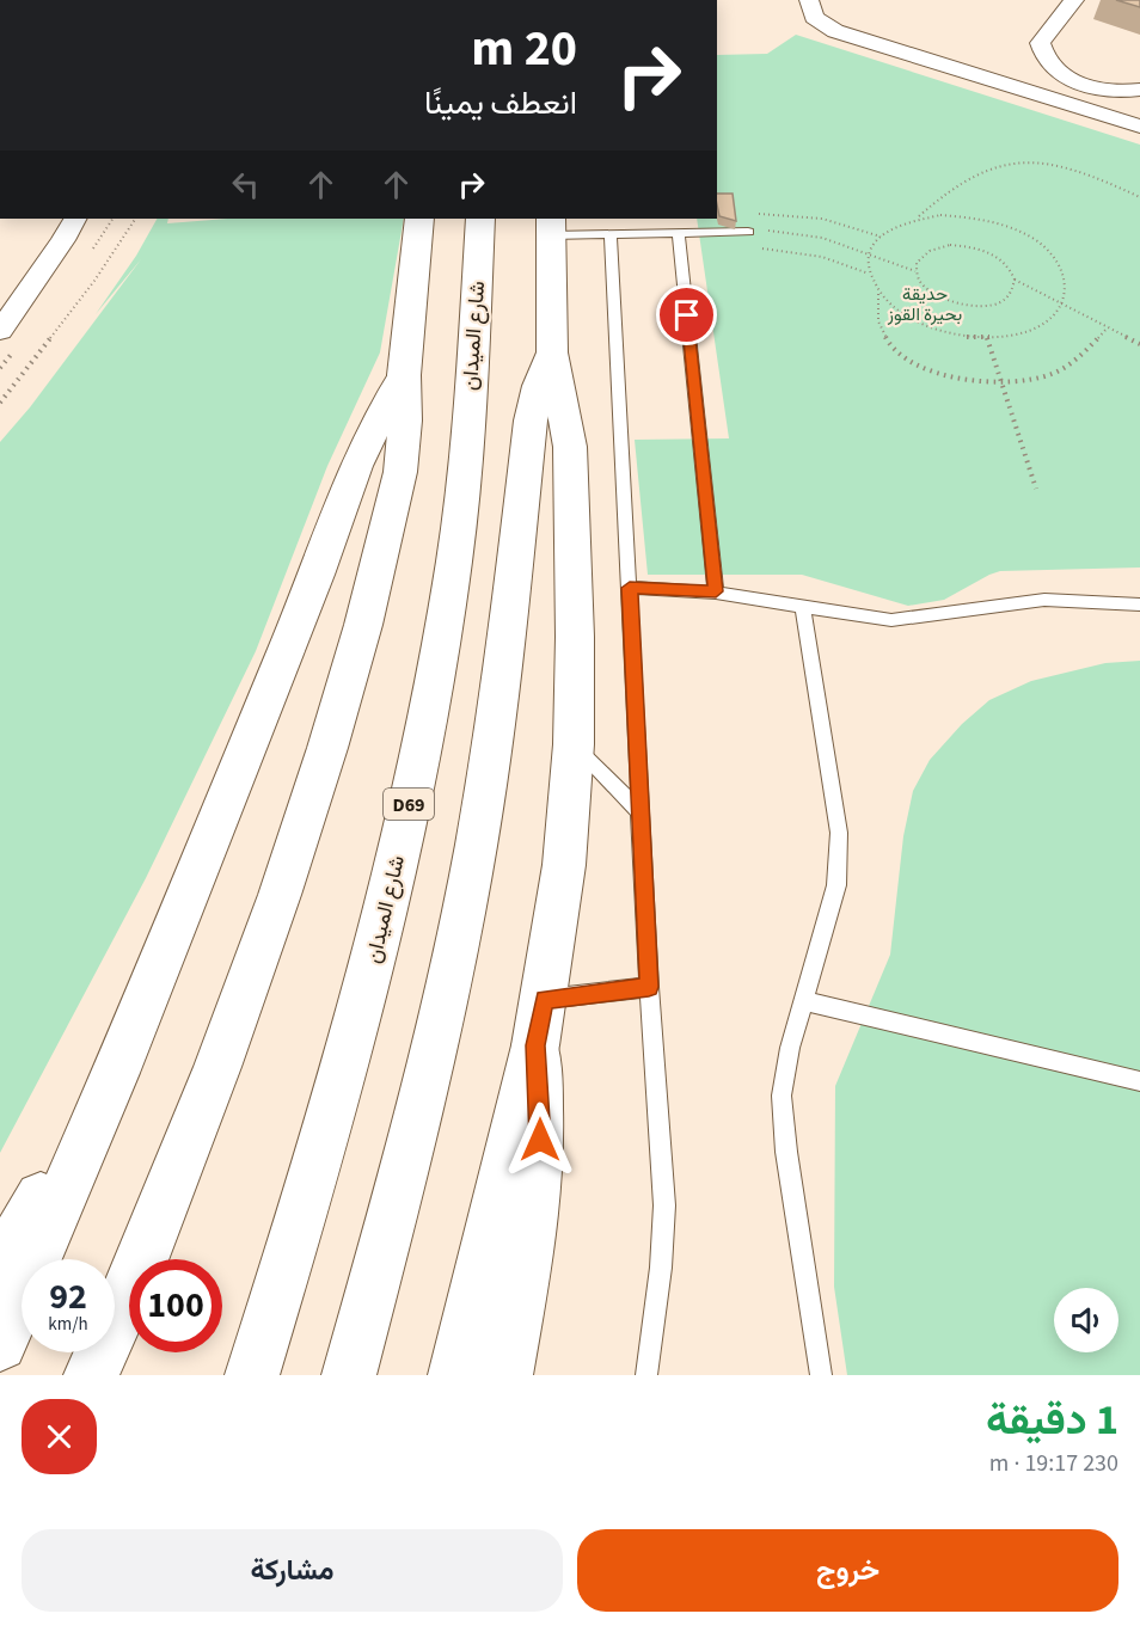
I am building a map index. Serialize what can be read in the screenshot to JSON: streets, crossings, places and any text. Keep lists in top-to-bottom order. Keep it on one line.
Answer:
{"streets":{"main road":["شارع الميدان","D69"]},"parks":["حديقة بحيرة القوز"],"page":{"turn":["20 m","انعطف يمينًا"],"speed":"92 km/h","limit":"100","heading":["1 دقيقة","230 m · 19:17"],"buttons":["خروج","مشاركة"]}}
